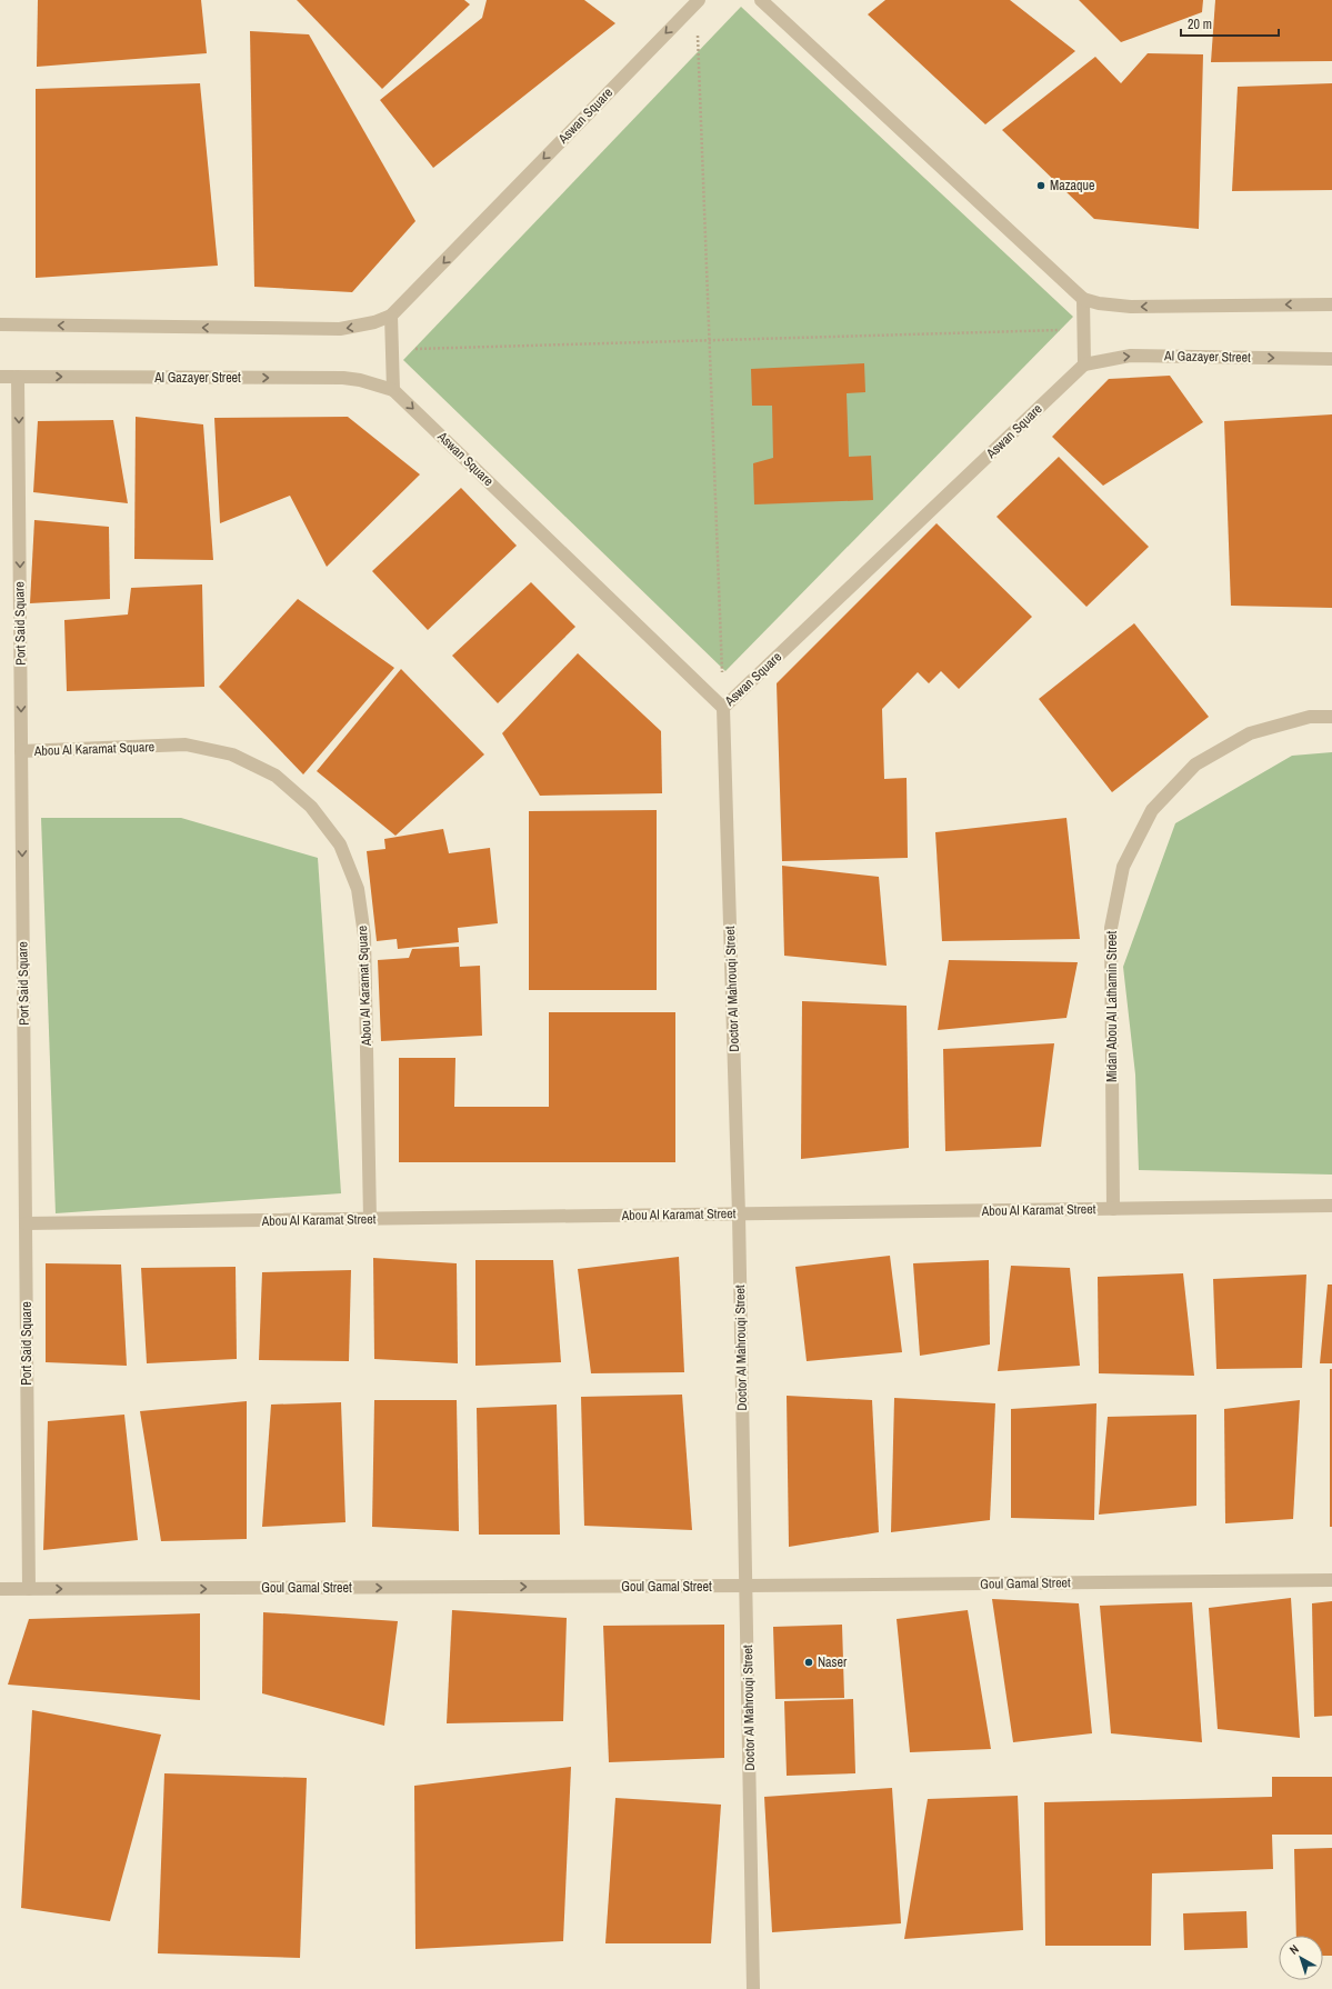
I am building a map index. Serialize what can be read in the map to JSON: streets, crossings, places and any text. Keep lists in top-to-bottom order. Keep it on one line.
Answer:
{"streets":{"street":["Aswan Square","Al Gazayer Street","Port Said Square","Abou Al Karamat Square","Doctor Al Mahrouqi Street","Midan Abou Al Lathamin Street","Abou Al Karamat Street","Goul Gamal Street"]},"crossings":[["Aswan Square","Al Gazayer Street"],["Aswan Square","Doctor Al Mahrouqi Street"],["Al Gazayer Street","Port Said Square"],["Port Said Square","Abou Al Karamat Square"],["Port Said Square","Abou Al Karamat Street"],["Port Said Square","Goul Gamal Street"],["Abou Al Karamat Square","Abou Al Karamat Street"],["Doctor Al Mahrouqi Street","Abou Al Karamat Street"],["Doctor Al Mahrouqi Street","Goul Gamal Street"],["Midan Abou Al Lathamin Street","Abou Al Karamat Street"]],"one_way":["Port Said Square","Goul Gamal Street"],"places":["Mazaque","Naser"],"scale_bar":"20 m","north":"top left"}
